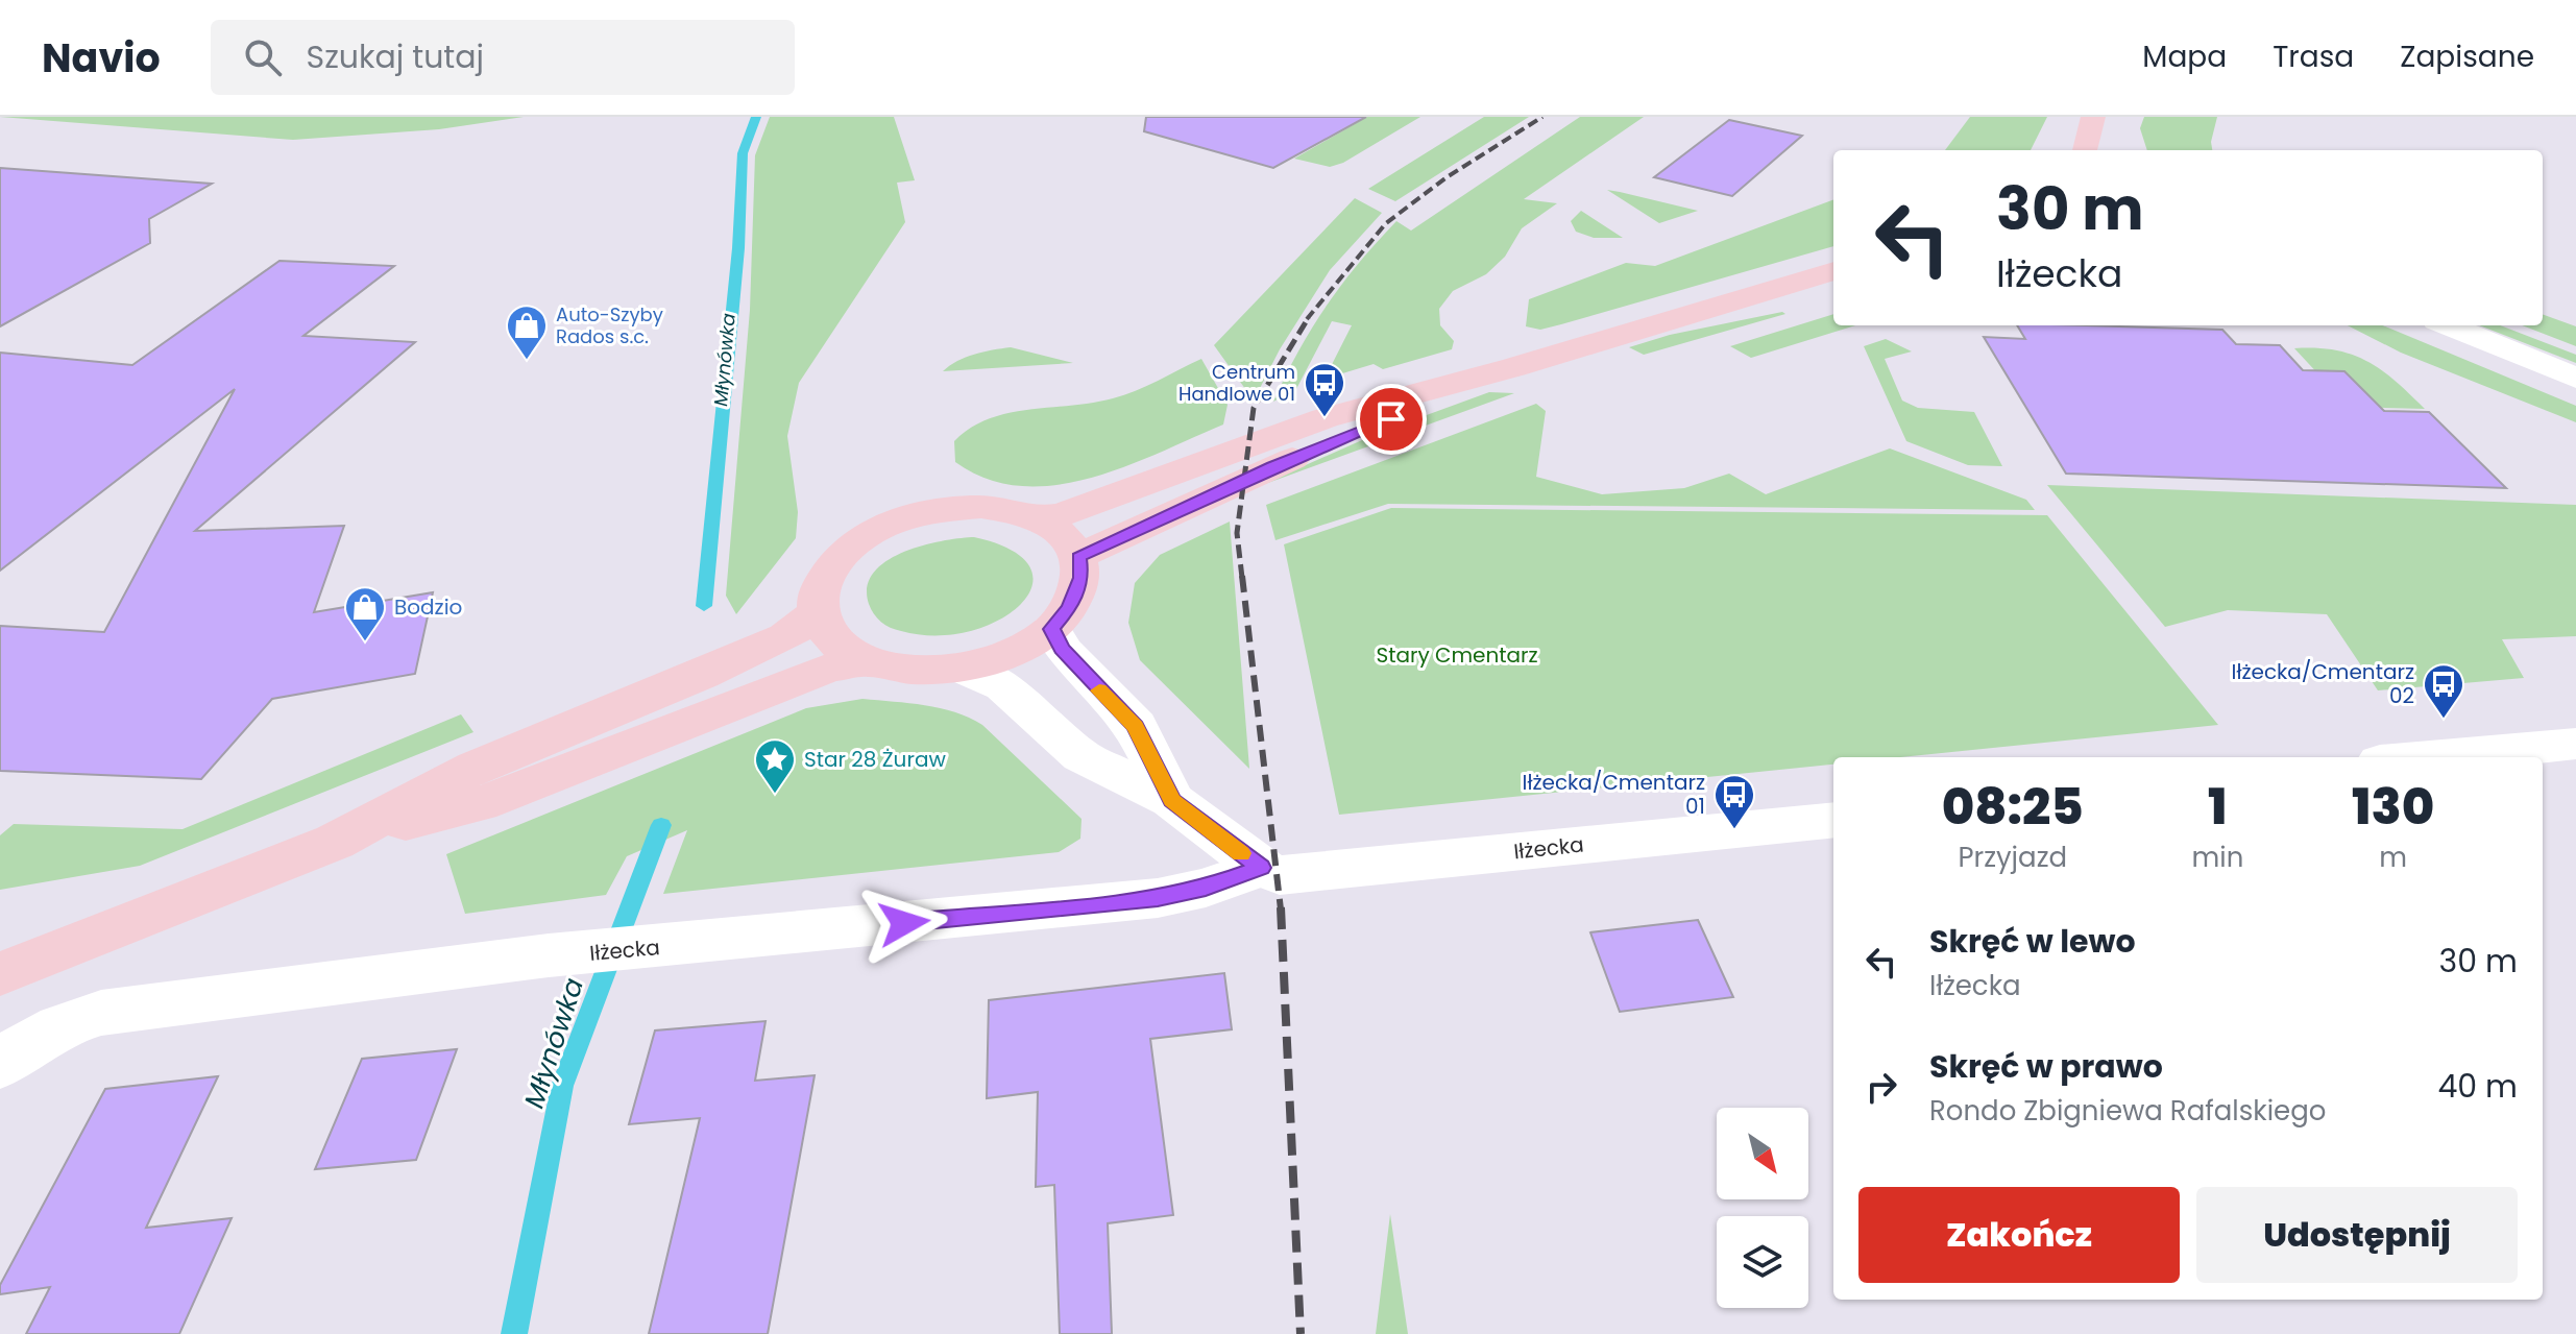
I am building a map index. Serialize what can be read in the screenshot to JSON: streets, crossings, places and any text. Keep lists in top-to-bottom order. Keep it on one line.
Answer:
{"streets":{"street":["Iłżecka"]},"water":["Młynówka"],"parks":["Stary Cmentarz"],"places":{"shop":["Auto-Szyby Rados s.c.","Bodzio"],"bus stop":["Centrum Handlowe 01","Iłżecka/Cmentarz 02","Iłżecka/Cmentarz 01"],"place":["Star 28 Żuraw"]},"north":"bottom right","page":{"header":"Navio","search":"Szukaj tutaj","nav":["Mapa","Trasa","Zapisane"],"turn":["30 m","Iłżecka"],"eta":["08:25","Przyjazd","1","min","130","m"],"list":[{"name":"Skręć w lewo","note":"Iłżecka","value":"30 m"},{"name":"Skręć w prawo","note":"Rondo Zbigniewa Rafalskiego","value":"40 m"}],"buttons":["Zakończ","Udostępnij"]}}
